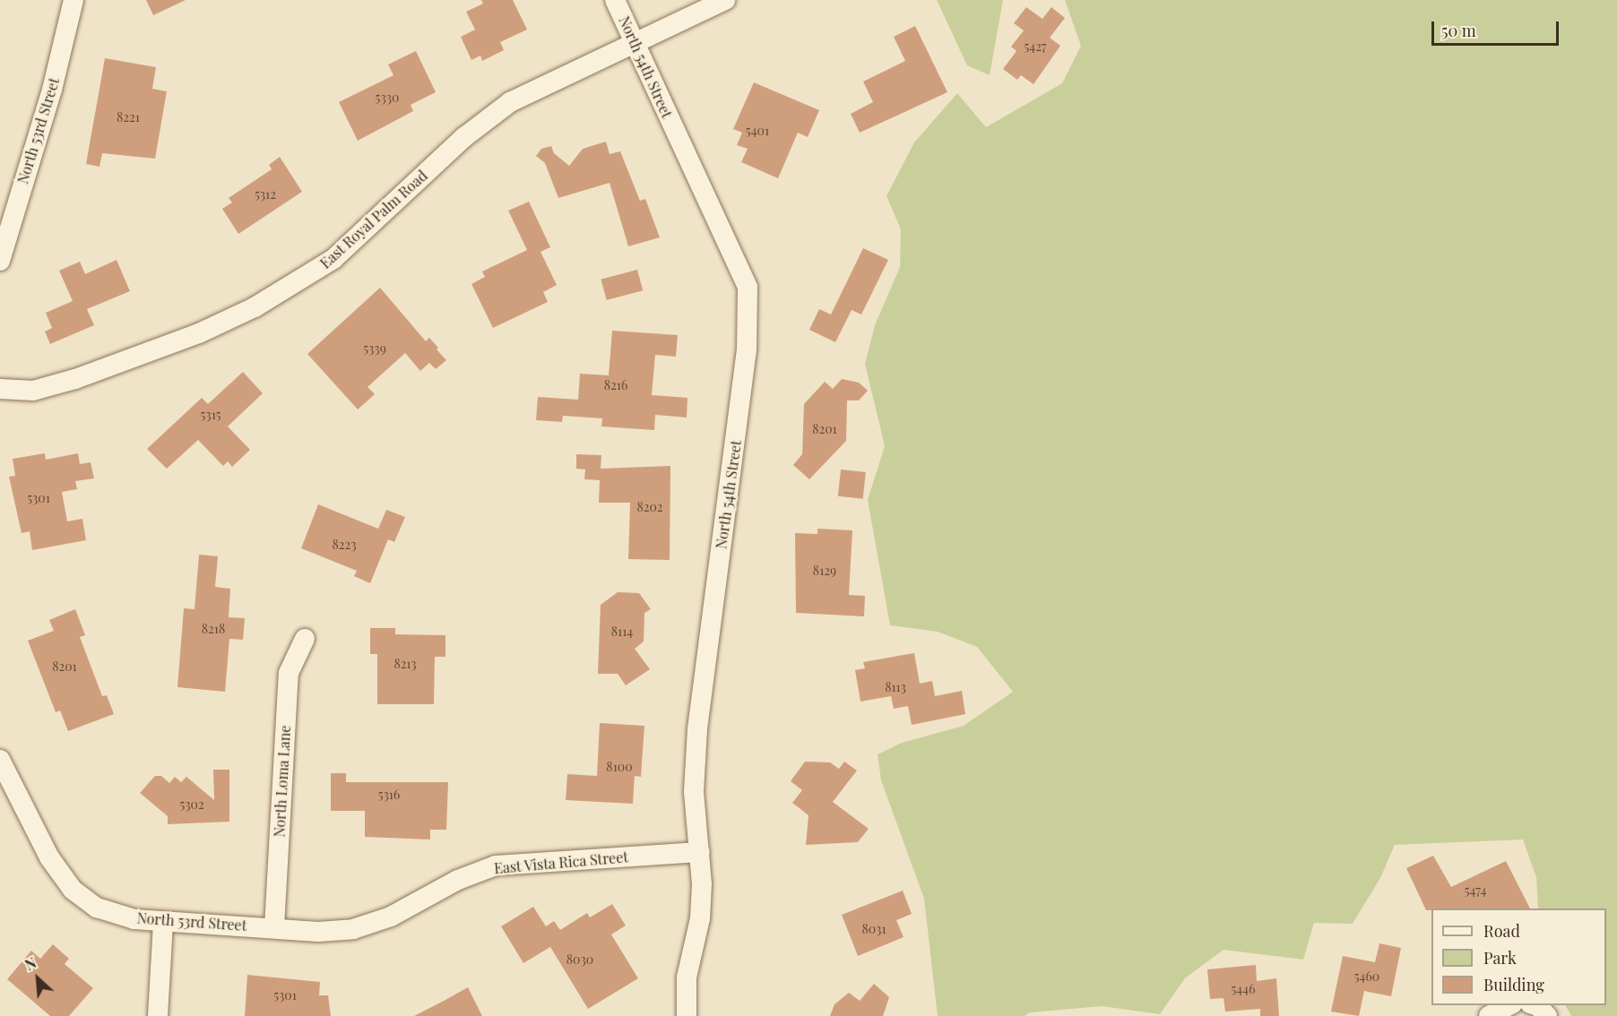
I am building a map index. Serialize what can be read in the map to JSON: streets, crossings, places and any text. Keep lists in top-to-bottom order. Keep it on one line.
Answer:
{"streets":{"street":["North 54th Street","North 53rd Street","East Royal Palm Road","North Loma Lane","East Vista Rica Street"]},"crossings":[["North 54th Street","East Royal Palm Road"],["North 54th Street","East Vista Rica Street"],["North 53rd Street","North Loma Lane"],["North 53rd Street","East Vista Rica Street"],["North Loma Lane","East Vista Rica Street"]],"house_numbers":["5427","5330","8221","5401","5312","5339","8216","5315","8201","5301","8202","8223","8129","8218","8114","8213","8201","8113","8100","5316","5302","5474","8031","8030","5460","5446","5301"],"legend":["Road","Park","Building"],"scale_bar":"50 m","north":"top left"}
